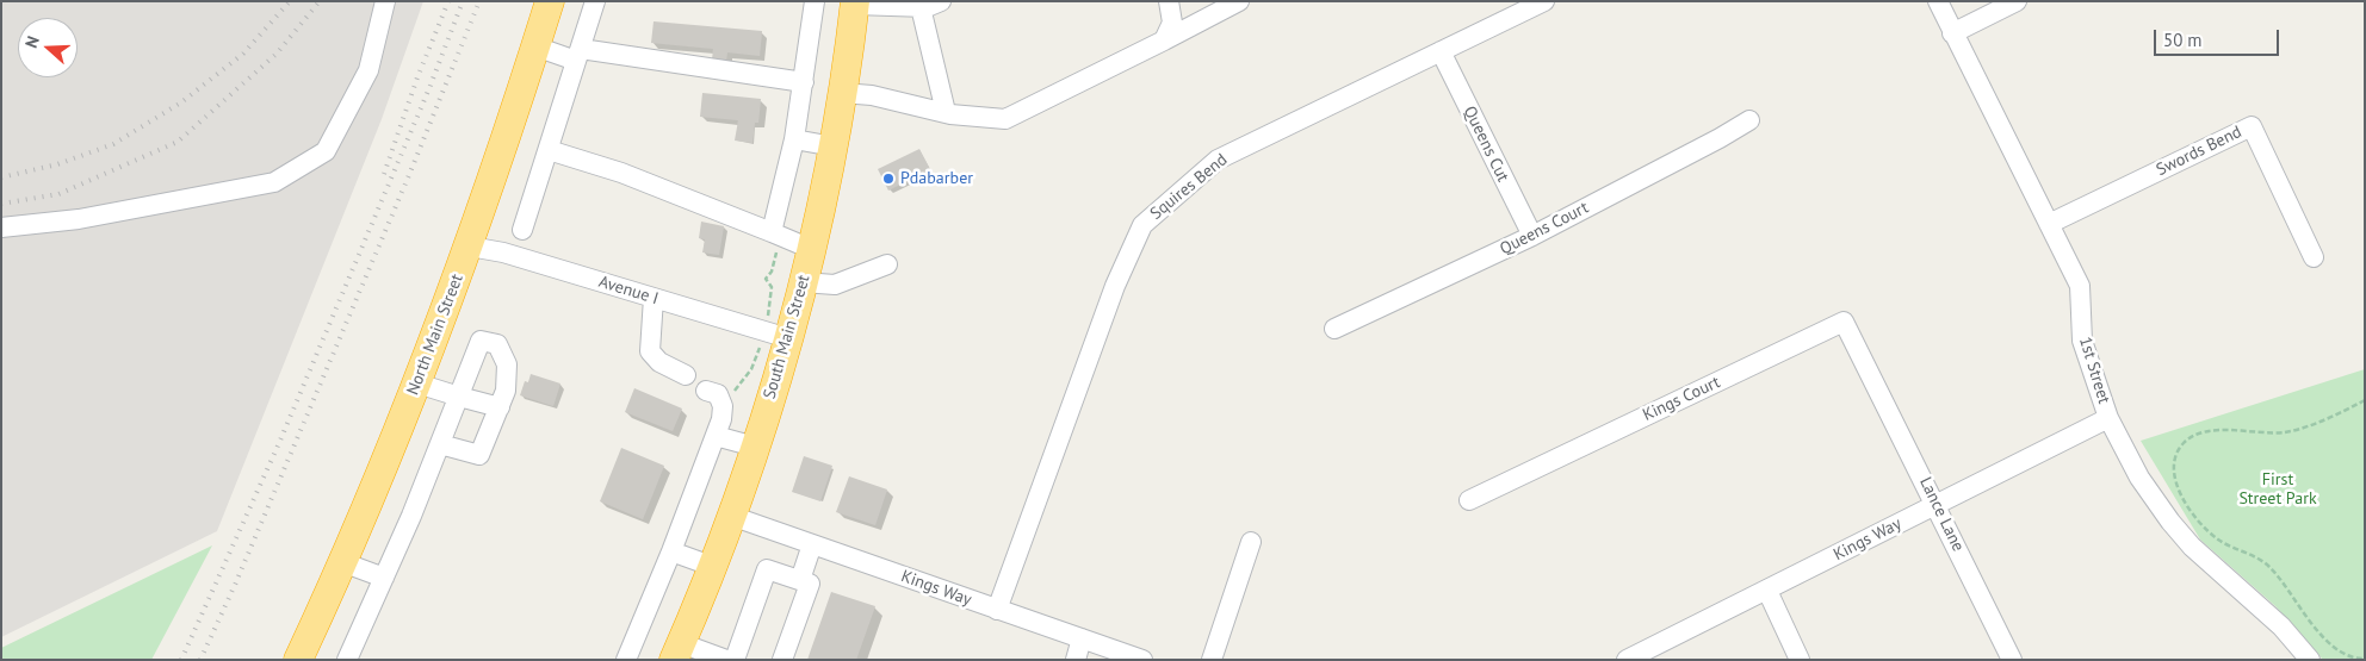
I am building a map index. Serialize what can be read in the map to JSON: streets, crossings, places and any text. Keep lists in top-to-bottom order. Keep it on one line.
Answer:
{"streets":{"highway":["North Main Street","South Main Street"],"street":["Queens Cut","Swords Bend","Squires Bend","Queens Court","Avenue I","1st Street","Kings Court","Lance Lane","Kings Way"]},"crossings":[["Queens Cut","Squires Bend"],["Queens Cut","Queens Court"],["Swords Bend","1st Street"],["Squires Bend","Kings Way"],["Avenue I","North Main Street"],["Avenue I","South Main Street"],["South Main Street","Kings Way"],["1st Street","Kings Way"],["Kings Court","Lance Lane"],["Lance Lane","Kings Way"]],"parks":["First Street Park"],"places":["Pdabarber"],"scale_bar":"50 m","north":"left"}
